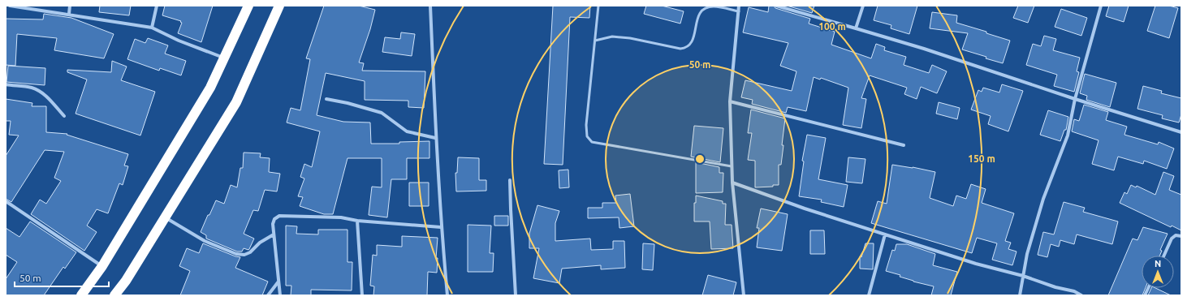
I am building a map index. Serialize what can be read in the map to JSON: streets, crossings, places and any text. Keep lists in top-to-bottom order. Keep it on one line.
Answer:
{"scale_bar":"50 m","north":"top","rings":["100 m","50 m","150 m"]}
